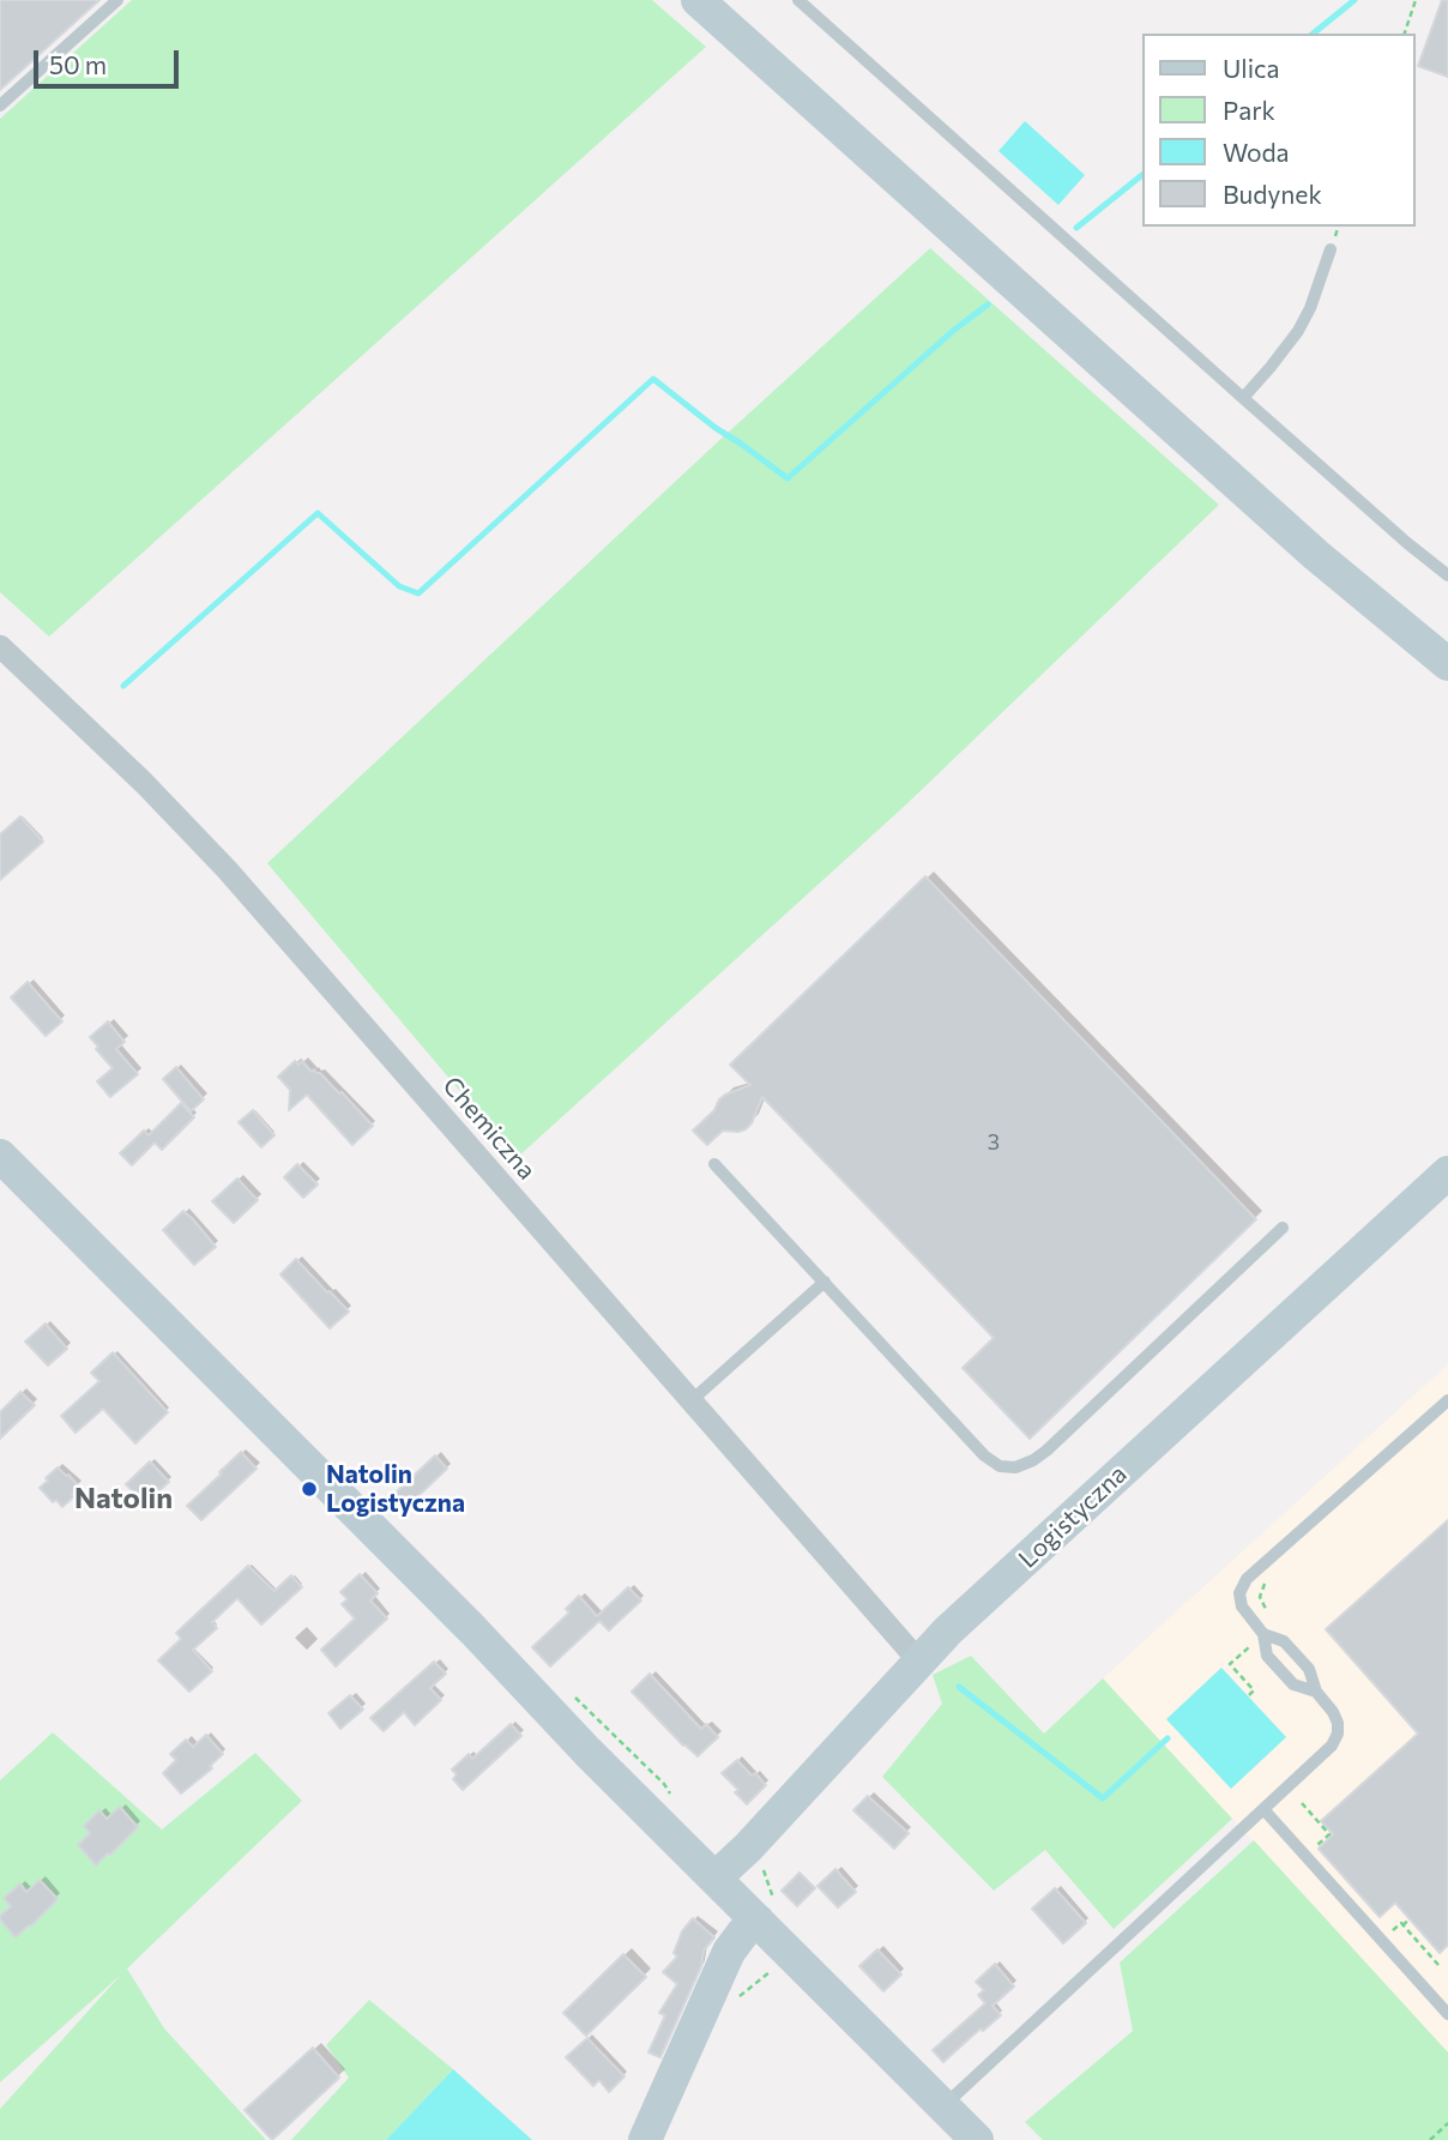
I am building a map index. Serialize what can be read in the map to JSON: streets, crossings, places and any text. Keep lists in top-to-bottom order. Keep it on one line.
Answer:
{"streets":{"street":["Chemiczna","Logistyczna"]},"crossings":[["Chemiczna","Logistyczna"]],"districts":["Natolin"],"places":["Natolin Logistyczna"],"house_numbers":["3"],"legend":["Ulica","Park","Woda","Budynek"],"scale_bar":"50 m"}
